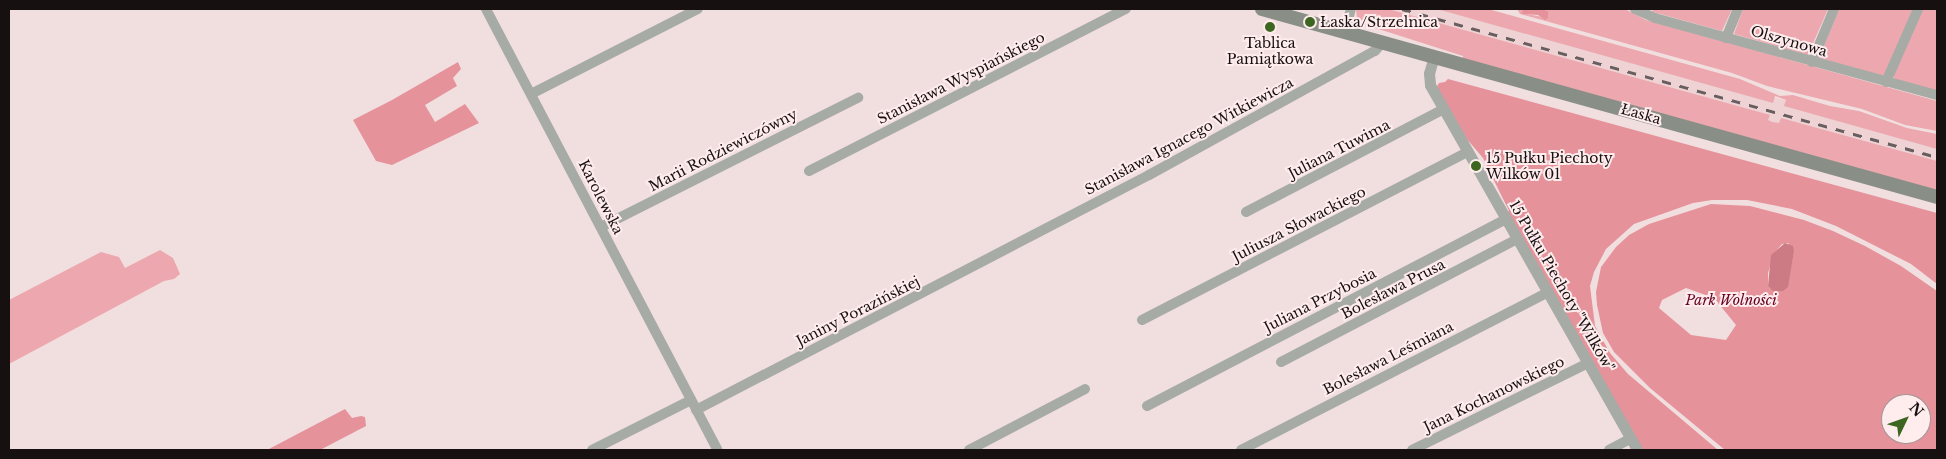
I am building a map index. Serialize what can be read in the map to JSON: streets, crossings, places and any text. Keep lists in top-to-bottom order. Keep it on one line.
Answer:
{"streets":{"main road":["Łaska"],"street":["Olszynowa","Stanisława Wyspiańskiego","Stanisława Ignacego Witkiewicza","Juliana Tuwima","Marii Rodziewiczówny","Karolewska","Juliusza Słowackiego","15 Pułku Piechoty \"Wilków\"","Bolesława Prusa","Juliana Przybosia","Janiny Porazińskiej","Bolesława Leśmiana","Jana Kochanowskiego"]},"crossings":[["Łaska","Stanisława Ignacego Witkiewicza"],["Łaska","15 Pułku Piechoty \"Wilków\""],["Stanisława Ignacego Witkiewicza","Janiny Porazińskiej"],["Juliana Tuwima","15 Pułku Piechoty \"Wilków\""],["Marii Rodziewiczówny","Karolewska"],["Karolewska","Janiny Porazińskiej"],["Juliusza Słowackiego","15 Pułku Piechoty \"Wilków\""],["15 Pułku Piechoty \"Wilków\"","Bolesława Prusa"],["15 Pułku Piechoty \"Wilków\"","Juliana Przybosia"],["15 Pułku Piechoty \"Wilków\"","Bolesława Leśmiana"],["15 Pułku Piechoty \"Wilków\"","Jana Kochanowskiego"]],"parks":["Park Wolności"],"places":["Łaska/Strzelnica","Tablica Pamiątkowa","15 Pułku Piechoty Wilków 01"],"north":"top right"}
